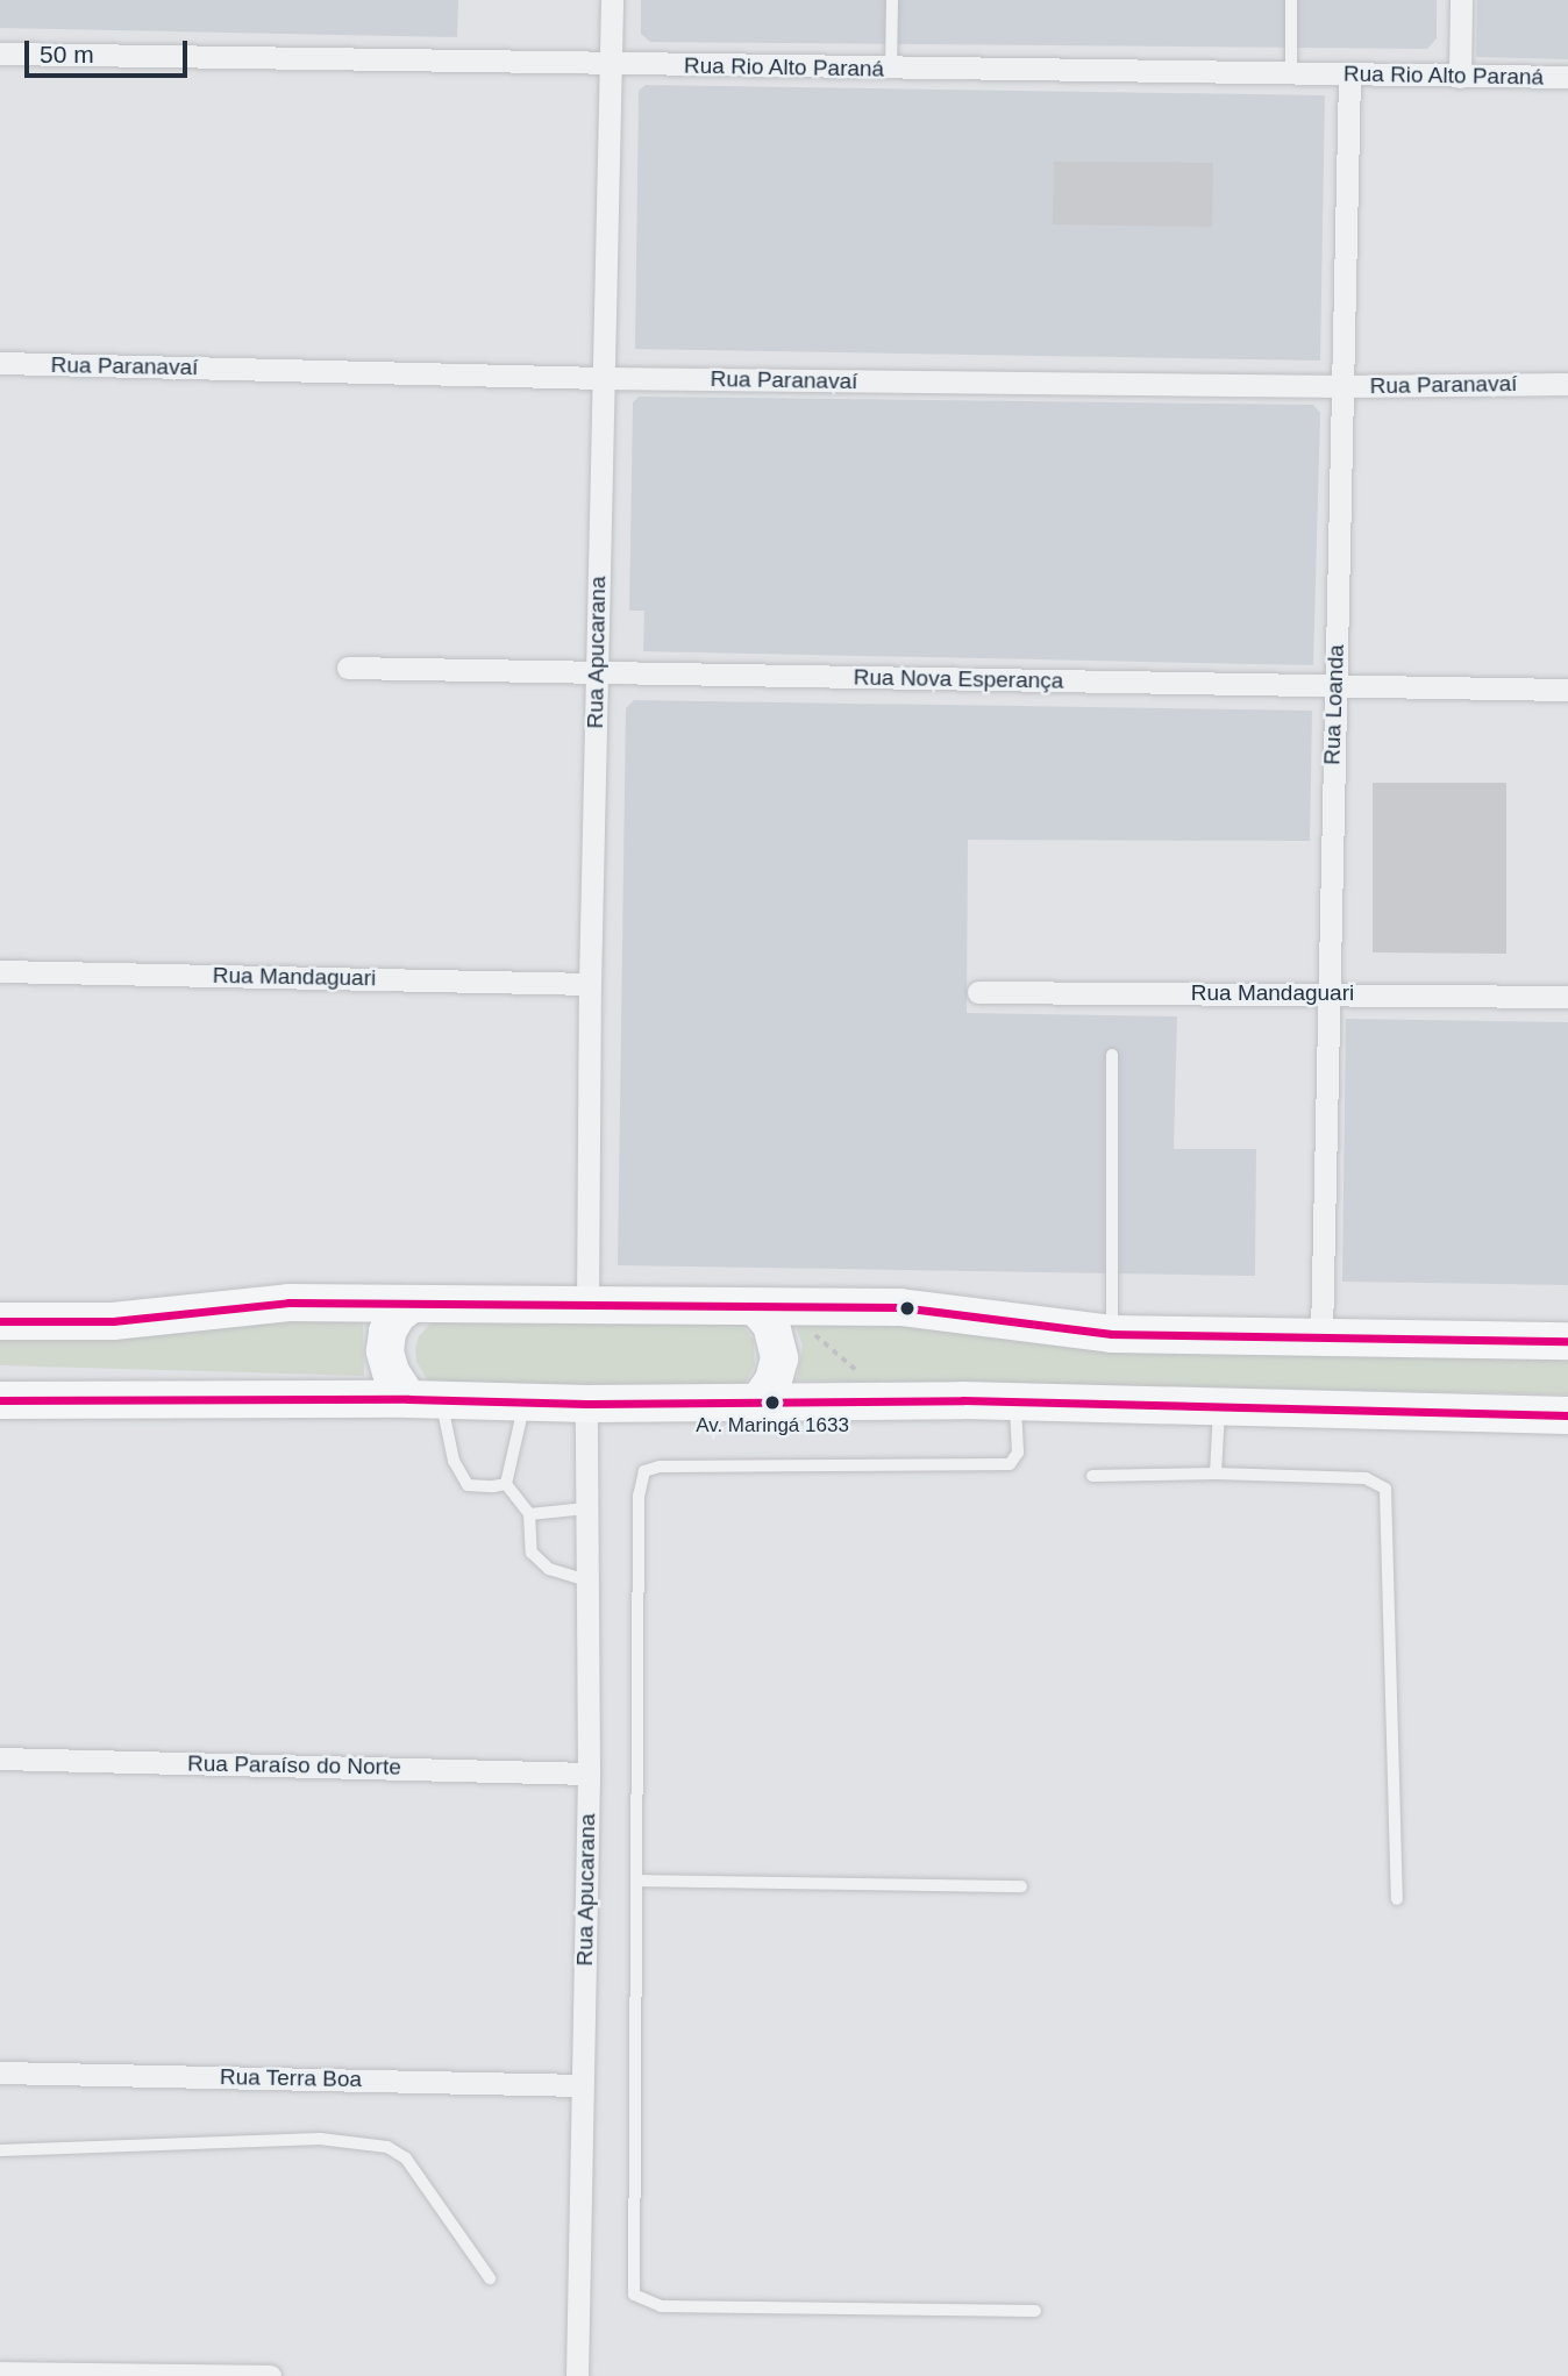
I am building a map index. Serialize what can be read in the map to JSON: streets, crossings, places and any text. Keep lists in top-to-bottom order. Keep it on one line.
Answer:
{"streets":{"street":["Rua Rio Alto Paraná","Rua Paranavaí","Rua Apucarana","Rua Nova Esperança","Rua Loanda","Rua Mandaguari","Rua Paraíso do Norte","Rua Terra Boa"]},"crossings":[["Rua Rio Alto Paraná","Rua Apucarana"],["Rua Rio Alto Paraná","Rua Loanda"],["Rua Paranavaí","Rua Apucarana"],["Rua Paranavaí","Rua Loanda"],["Rua Apucarana","Rua Nova Esperança"],["Rua Apucarana","Rua Mandaguari"],["Rua Apucarana","Rua Paraíso do Norte"],["Rua Apucarana","Rua Terra Boa"],["Rua Nova Esperança","Rua Loanda"],["Rua Loanda","Rua Mandaguari"]],"places":["Av. Maringá 1633"],"scale_bar":"50 m"}
